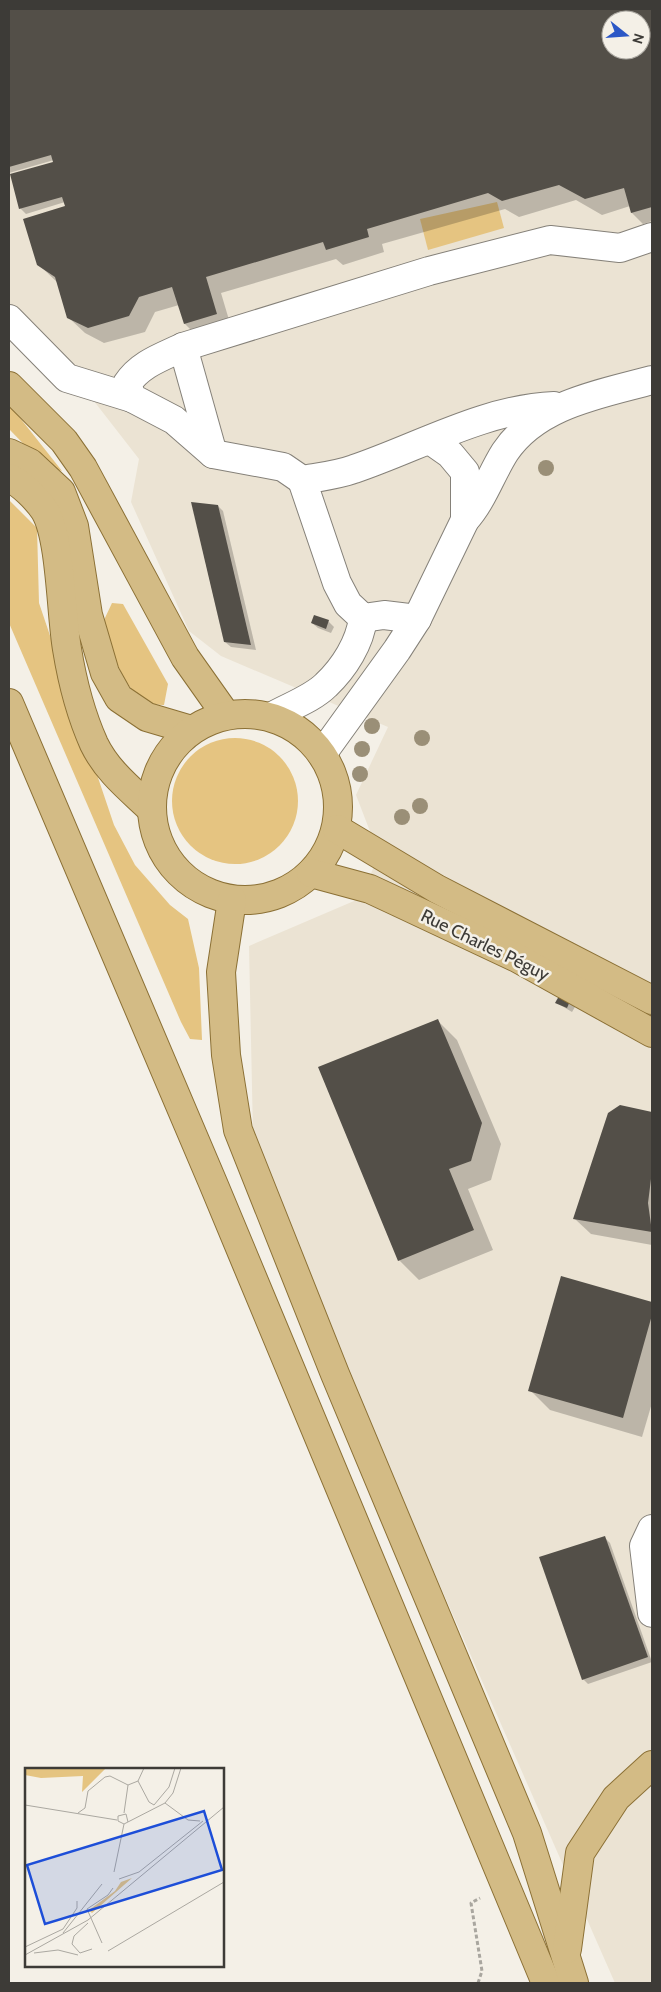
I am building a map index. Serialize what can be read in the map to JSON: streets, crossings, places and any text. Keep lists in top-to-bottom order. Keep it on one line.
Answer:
{"streets":{"main road":["Rue Charles Péguy"]},"north":"right"}
